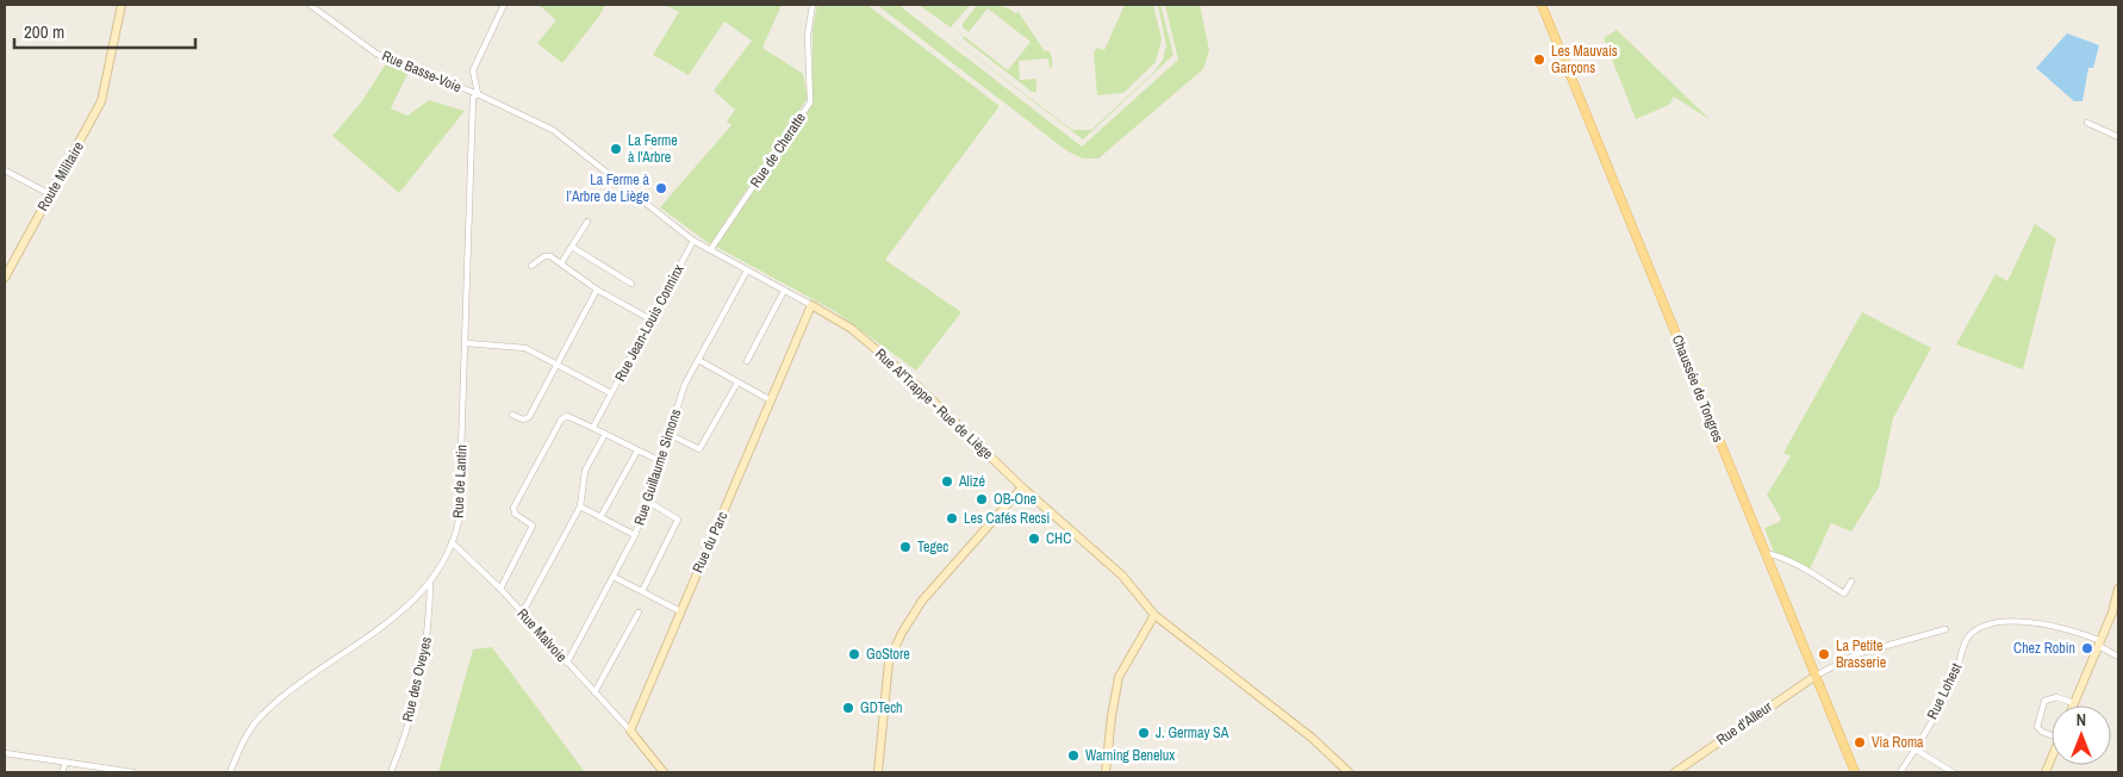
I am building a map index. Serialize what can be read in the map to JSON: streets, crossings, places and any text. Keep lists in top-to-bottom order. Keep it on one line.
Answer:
{"streets":{"main road":["Chaussée de Tongres"],"street":["Rue Basse-Voie","Rue de Cheratte","Route Militaire","Rue Jean-Louis Conninx","Rue Al'Trappe - Rue de Liège","Rue Guillaume Simons","Rue de Lantin","Rue du Parc","Rue Malvoie","Rue des Oveyes","Rue Lohest","Rue d'Alleur"]},"crossings":[["Rue Basse-Voie","Rue Al'Trappe - Rue de Liège"],["Rue Basse-Voie","Rue de Lantin"],["Rue de Cheratte","Rue Al'Trappe - Rue de Liège"],["Rue Jean-Louis Conninx","Rue Al'Trappe - Rue de Liège"],["Rue Jean-Louis Conninx","Rue de Lantin"],["Chaussée de Tongres","Rue d'Alleur"],["Rue Al'Trappe - Rue de Liège","Rue Guillaume Simons"],["Rue Al'Trappe - Rue de Liège","Rue de Lantin"],["Rue Al'Trappe - Rue de Liège","Rue du Parc"],["Rue Guillaume Simons","Rue Malvoie"],["Rue de Lantin","Rue Malvoie"],["Rue de Lantin","Rue des Oveyes"],["Rue du Parc","Rue Malvoie"]],"places":["Les Mauvais Garçons","La Ferme à l'Arbre","La Ferme à l’Arbre de Liège","Alizé","OB-One","Les Cafés Recsi","CHC","Tegec","Chez Robin","GoStore","La Petite Brasserie","GDTech","J. Germay SA","Via Roma","Warning Benelux"],"scale_bar":"200 m","north":"top"}
